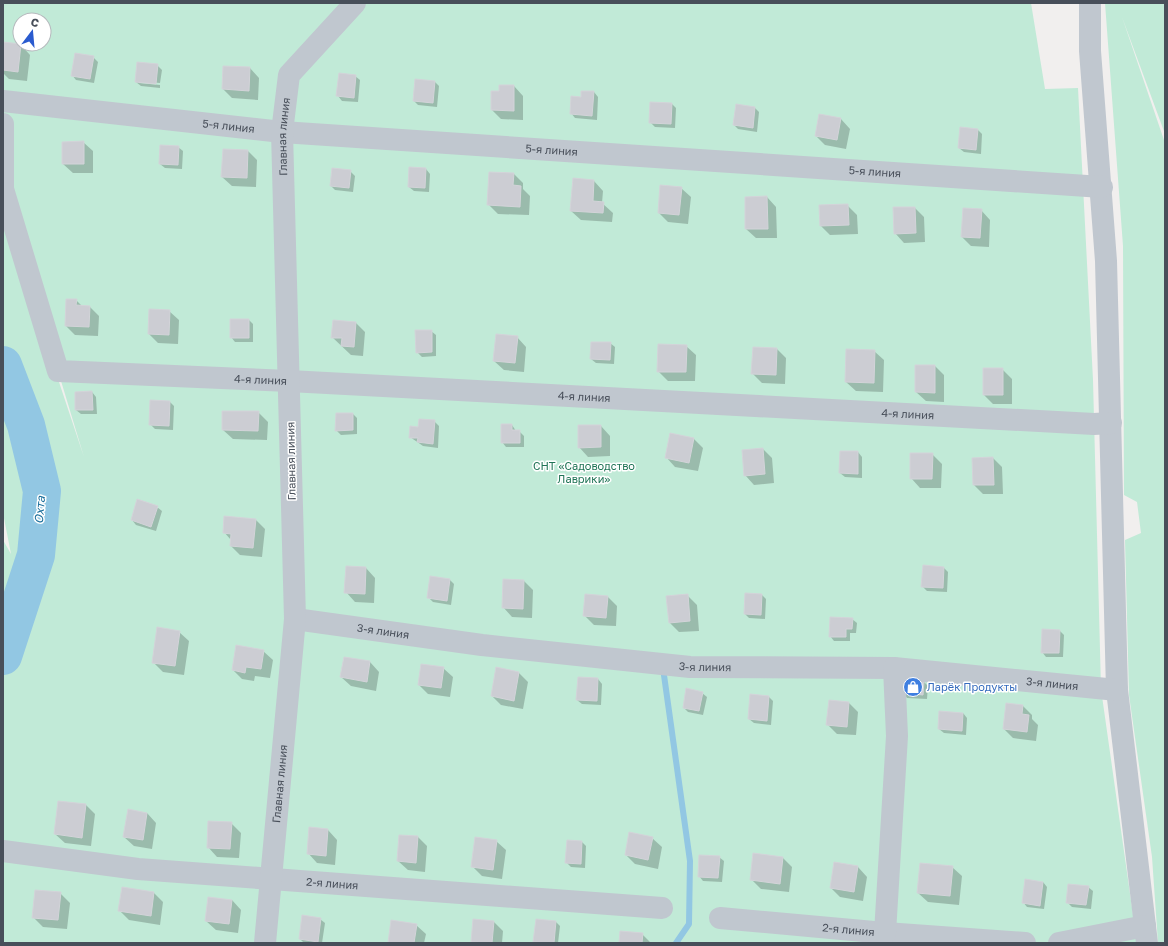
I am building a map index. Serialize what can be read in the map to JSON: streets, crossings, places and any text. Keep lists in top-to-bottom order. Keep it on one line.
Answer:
{"streets":{"street":["5-я линия","Главная линия","4-я линия","3-я линия","2-я линия"]},"crossings":[["5-я линия","Главная линия"],["Главная линия","4-я линия"],["Главная линия","3-я линия"],["Главная линия","2-я линия"]],"water":["Охта"],"parks":["СНТ «Садоводство Лаврики»"],"places":{"shop":["Ларёк Продукты"]},"north":"top"}
